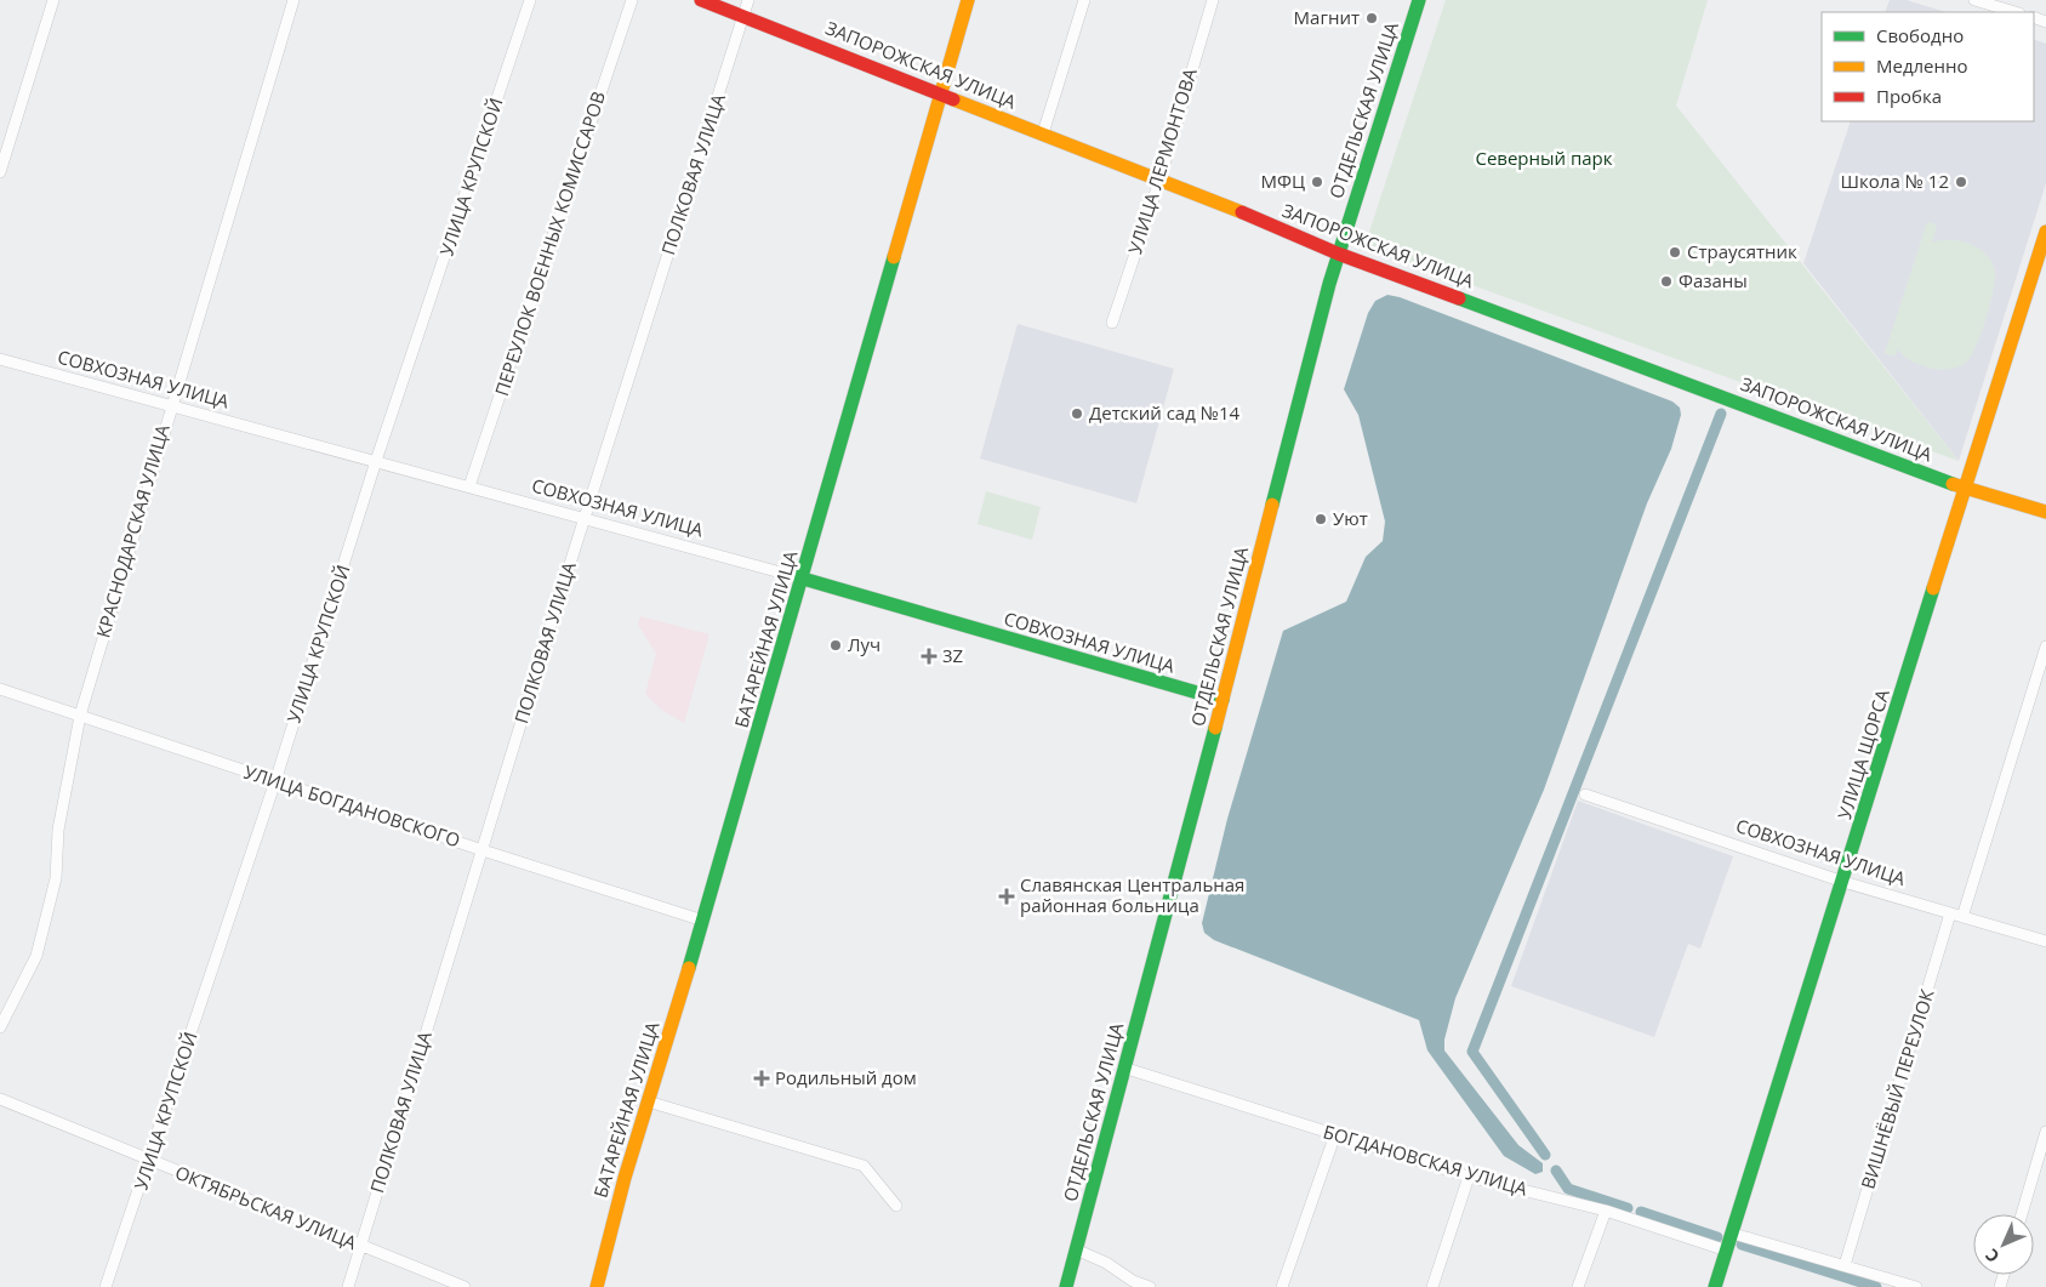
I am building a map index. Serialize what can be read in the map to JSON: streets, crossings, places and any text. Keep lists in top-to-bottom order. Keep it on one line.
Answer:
{"streets":{"street":["ЗАПОРОЖСКАЯ УЛИЦА","ОТДЕЛЬСКАЯ УЛИЦА","УЛИЦА ЛЕРМОНТОВА","ПОЛКОВАЯ УЛИЦА","УЛИЦА КРУПСКОЙ","ПЕРЕУЛОК ВОЕННЫХ КОМИССАРОВ","СОВХОЗНАЯ УЛИЦА","КРАСНОДАРСКАЯ УЛИЦА","БАТАРЕЙНАЯ УЛИЦА","УЛИЦА ЩОРСА","УЛИЦА БОГДАНОВСКОГО","ВИШНЁВЫЙ ПЕРЕУЛОК","БОГДАНОВСКАЯ УЛИЦА","ОКТЯБРЬСКАЯ УЛИЦА"]},"crossings":[["ЗАПОРОЖСКАЯ УЛИЦА","ОТДЕЛЬСКАЯ УЛИЦА"],["ЗАПОРОЖСКАЯ УЛИЦА","УЛИЦА ЛЕРМОНТОВА"],["ЗАПОРОЖСКАЯ УЛИЦА","ПОЛКОВАЯ УЛИЦА"],["ЗАПОРОЖСКАЯ УЛИЦА","БАТАРЕЙНАЯ УЛИЦА"],["ЗАПОРОЖСКАЯ УЛИЦА","УЛИЦА ЩОРСА"],["ОТДЕЛЬСКАЯ УЛИЦА","СОВХОЗНАЯ УЛИЦА"],["ОТДЕЛЬСКАЯ УЛИЦА","БОГДАНОВСКАЯ УЛИЦА"],["ПОЛКОВАЯ УЛИЦА","СОВХОЗНАЯ УЛИЦА"],["ПОЛКОВАЯ УЛИЦА","УЛИЦА БОГДАНОВСКОГО"],["ПОЛКОВАЯ УЛИЦА","ОКТЯБРЬСКАЯ УЛИЦА"],["УЛИЦА КРУПСКОЙ","СОВХОЗНАЯ УЛИЦА"],["УЛИЦА КРУПСКОЙ","УЛИЦА БОГДАНОВСКОГО"],["УЛИЦА КРУПСКОЙ","ОКТЯБРЬСКАЯ УЛИЦА"],["ПЕРЕУЛОК ВОЕННЫХ КОМИССАРОВ","СОВХОЗНАЯ УЛИЦА"],["СОВХОЗНАЯ УЛИЦА","КРАСНОДАРСКАЯ УЛИЦА"],["СОВХОЗНАЯ УЛИЦА","БАТАРЕЙНАЯ УЛИЦА"],["СОВХОЗНАЯ УЛИЦА","УЛИЦА ЩОРСА"],["СОВХОЗНАЯ УЛИЦА","ВИШНЁВЫЙ ПЕРЕУЛОК"],["КРАСНОДАРСКАЯ УЛИЦА","УЛИЦА БОГДАНОВСКОГО"],["БАТАРЕЙНАЯ УЛИЦА","УЛИЦА БОГДАНОВСКОГО"],["УЛИЦА ЩОРСА","БОГДАНОВСКАЯ УЛИЦА"]],"parks":["Северный парк"],"places":{"other":["Магнит","МФЦ","Школа № 12","Страусятник","Фазаны","Детский сад №14","Уют","Луч"],"health":["3Z","Славянская Центральная районная больница","Родильный дом"]},"legend":["Свободно","Медленно","Пробка"],"north":"bottom left"}
